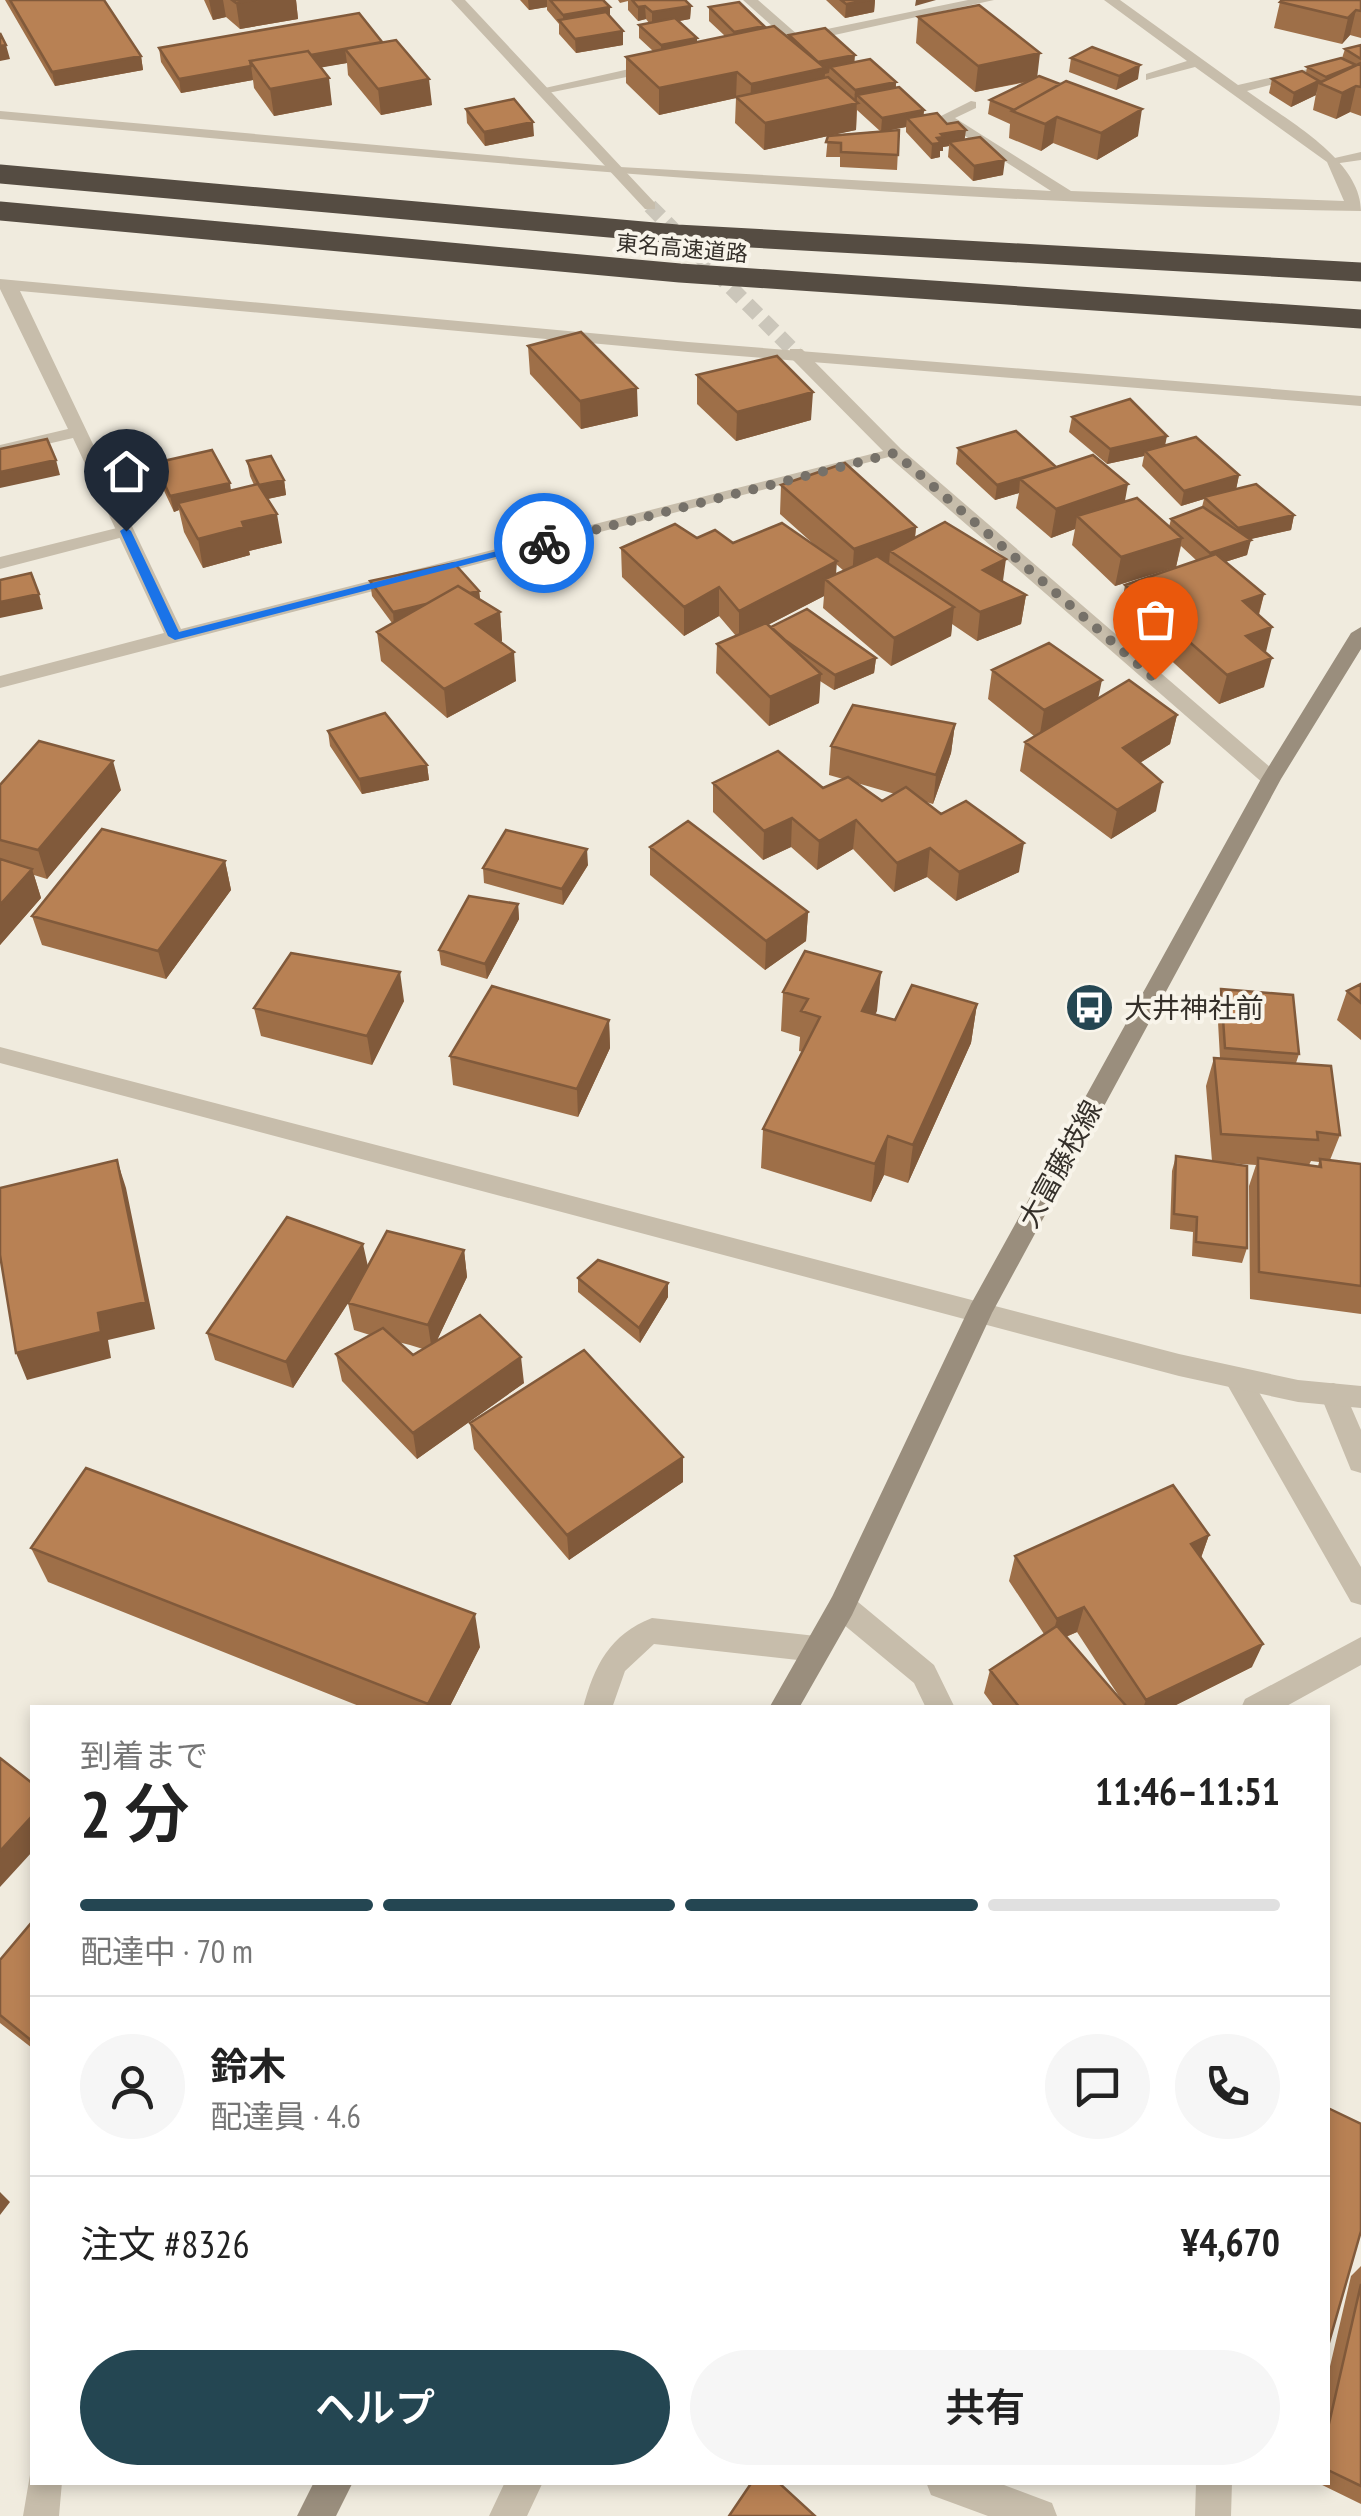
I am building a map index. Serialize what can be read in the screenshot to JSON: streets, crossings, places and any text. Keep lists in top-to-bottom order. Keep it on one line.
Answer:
{"streets":{"highway":["東名高速道路"],"main road":["大富藤枝線"]},"places":{"bus stop":["大井神社前"]},"page":{"heading":["2 分","到着まで","11:46–11:51"],"panel":["鈴木","配達員 · 4.6","注文 #8326","¥4,670"],"bar":"配達中 · 70 m","buttons":["ヘルプ","共有"]}}
